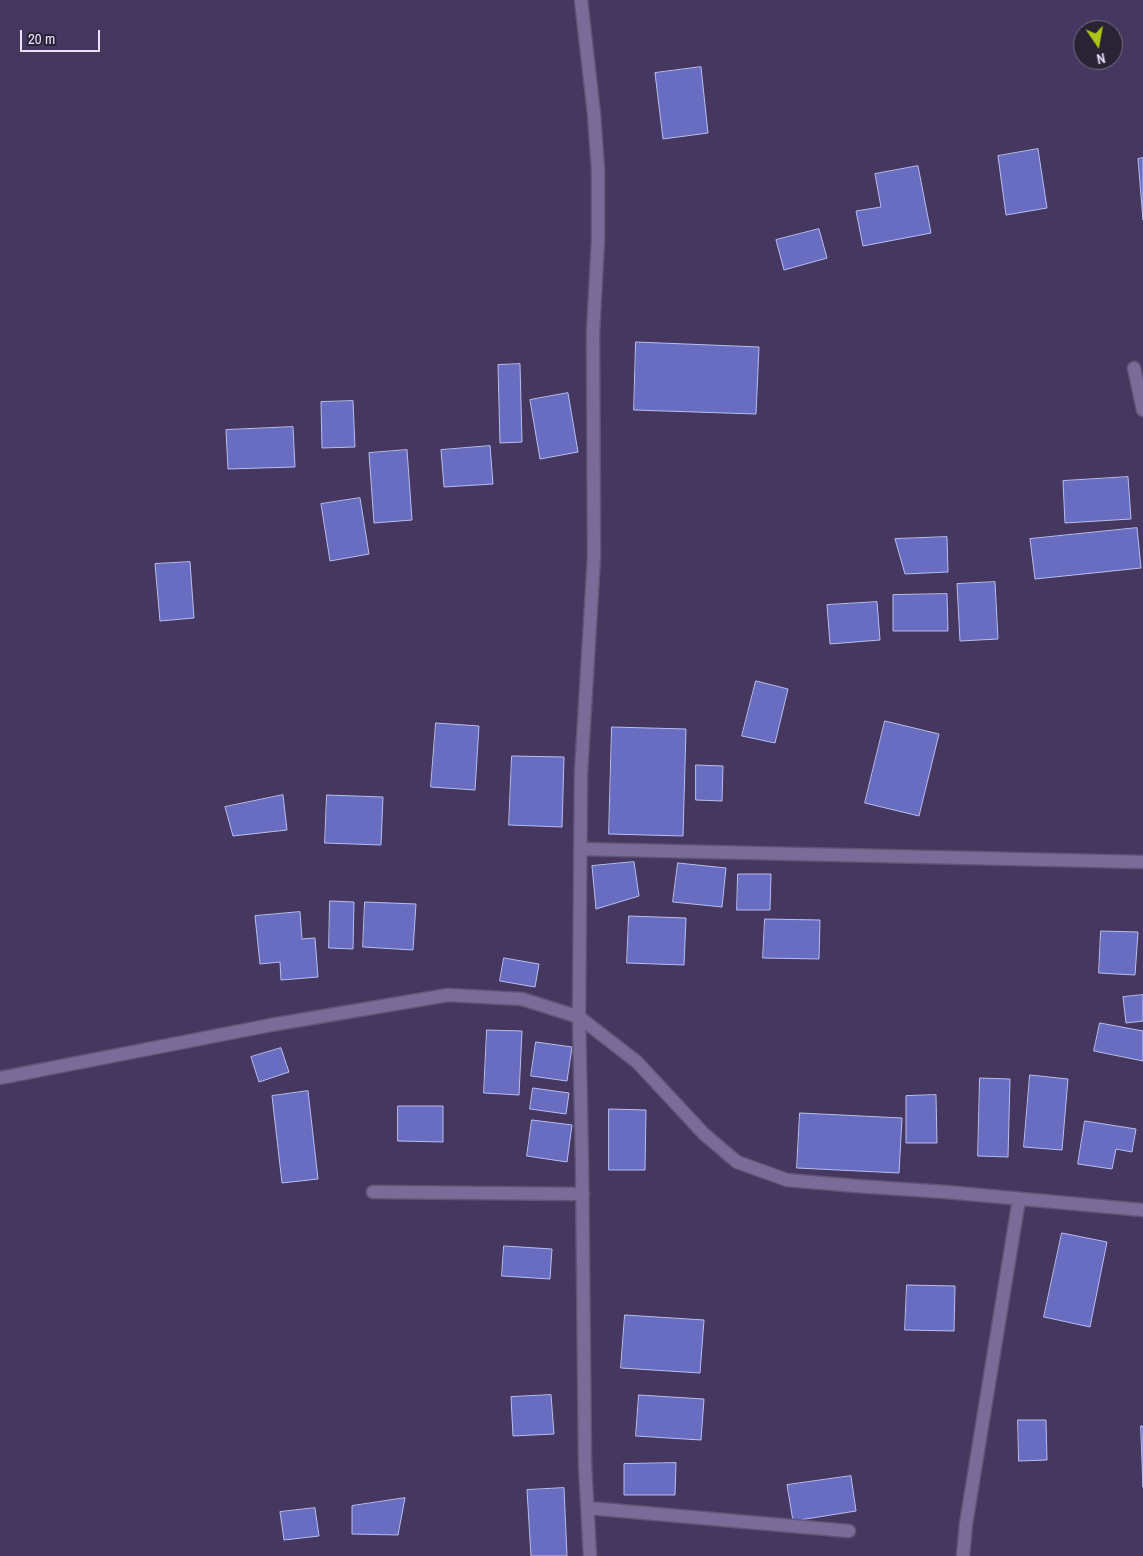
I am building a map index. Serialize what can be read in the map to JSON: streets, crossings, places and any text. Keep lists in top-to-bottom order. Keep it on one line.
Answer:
{"scale_bar":"20 m","north":"bottom"}
